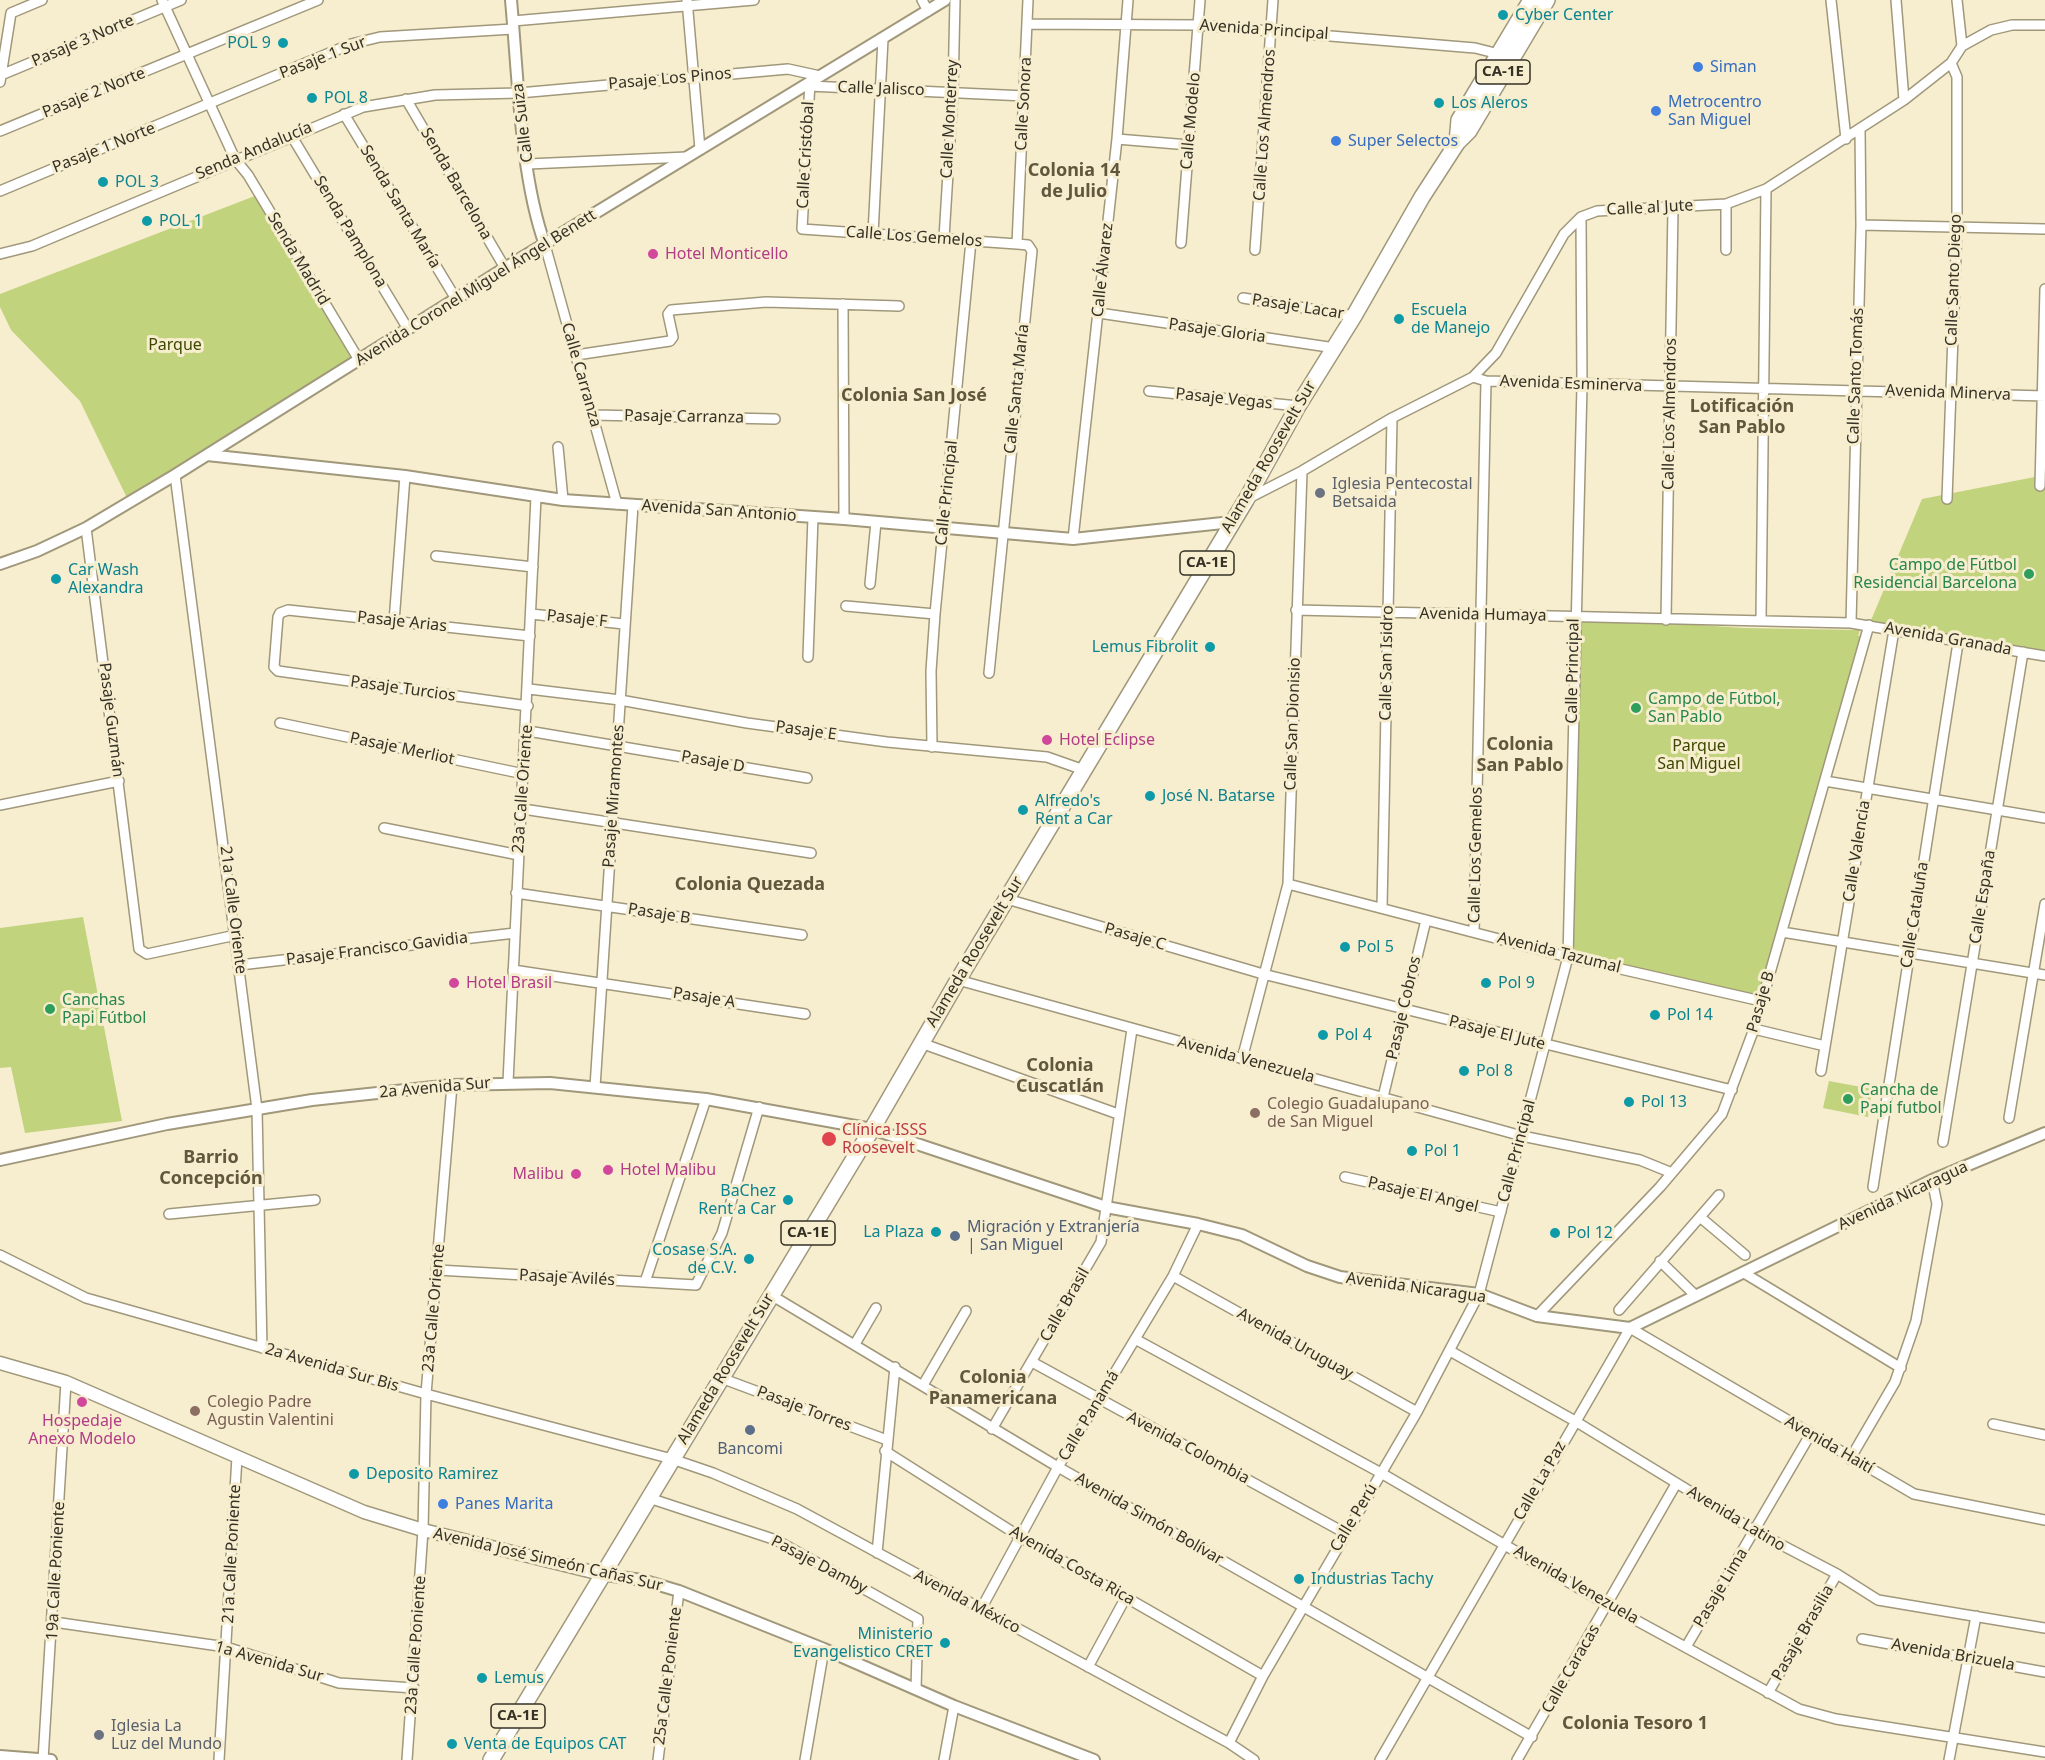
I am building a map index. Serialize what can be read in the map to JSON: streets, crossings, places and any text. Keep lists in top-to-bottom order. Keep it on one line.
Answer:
{"streets":{"highway":["CA-1E","Alameda Roosevelt Sur"],"main road":["Avenida José Simeón Cañas Sur"],"street":["Avenida Principal","Pasaje 3 Norte","Pasaje 1 Sur","Pasaje Los Pinos","Calle Jalisco","Pasaje 2 Norte","Calle Sonora","Calle Monterrey","Calle Modelo","Calle Suiza","Calle Los Almendros","Pasaje 1 Norte","Senda Andalucía","Calle Cristóbal","Senda Barcelona","Senda Santa María","Calle al Jute","Senda Pamplona","Calle Los Gemelos","Senda Madrid","Calle Álvarez","Calle Santo Diego","Avenida Coronel Miguel Ángel Benett","Pasaje Lacar","Pasaje Gloria","Calle Carranza","Calle Santo Tomás","Avenida Esminerva","Calle Santa María","Avenida Minerva","Pasaje Vegas","Pasaje Carranza","Calle Principal","Avenida San Antonio","Avenida Humaya","Pasaje F","Pasaje Arias","Avenida Granada","Calle San Isidro","Pasaje Turcios","Pasaje Guzmán","Calle San Dionisio","Pasaje E","Pasaje Merliot","Pasaje D","23a Calle Oriente","Pasaje Miramontes","Calle Valencia","Calle España","21a Calle Oriente","Pasaje B","Calle Cataluña","Pasaje C","Pasaje Francisco Gavidia","Avenida Tazumal","Pasaje A","Pasaje Cobros","Pasaje El Jute","Avenida Venezuela","2a Avenida Sur","Pasaje El Angel","Avenida Nicaragua","Pasaje Avilés","Calle Brasil","Avenida Uruguay","2a Avenida Sur Bis","Pasaje Torres","Calle Panamá","Avenida Haití","Avenida Colombia","Calle La Paz","Calle Perú","Avenida Simón Bolívar","Avenida Latino","21a Calle Poniente","Pasaje Damby","Avenida Costa Rica","19a Calle Poniente","Pasaje Lima","Avenida México","Pasaje Brasilia","23a Calle Poniente","Avenida Brizuela","1a Avenida Sur","Calle Caracas","25a Calle Poniente"]},"crossings":[["Avenida Principal","CA-1E"],["Avenida Principal","Calle Sonora"],["Avenida Principal","Calle Modelo"],["Avenida Principal","Calle Los Almendros"],["Avenida Principal","Calle Álvarez"],["Pasaje 3 Norte","Senda Madrid"],["Pasaje 1 Sur","Calle Suiza"],["Pasaje 1 Sur","Pasaje 1 Norte"],["Pasaje 1 Sur","Senda Madrid"],["CA-1E","Alameda Roosevelt Sur"],["Pasaje Los Pinos","Calle Jalisco"],["Pasaje Los Pinos","Calle Suiza"],["Pasaje Los Pinos","Senda Andalucía"],["Pasaje Los Pinos","Calle Cristóbal"],["Pasaje Los Pinos","Avenida Coronel Miguel Ángel Benett"],["Calle Jalisco","Calle Sonora"],["Calle Jalisco","Calle Monterrey"],["Calle Jalisco","Calle Cristóbal"],["Calle Jalisco","Avenida Coronel Miguel Ángel Benett"],["Pasaje 2 Norte","Senda Madrid"],["Calle Sonora","Calle Los Gemelos"],["Calle Monterrey","Calle Los Gemelos"],["Calle Suiza","Senda Andalucía"],["Calle Suiza","Avenida Coronel Miguel Ángel Benett"],["Calle Suiza","Calle Carranza"],["Calle Los Almendros","Calle al Jute"],["Calle Los Almendros","Avenida Esminerva"],["Calle Los Almendros","Avenida Minerva"],["Calle Los Almendros","Avenida Humaya"],["Pasaje 1 Norte","Senda Madrid"],["Senda Andalucía","Senda Barcelona"],["Senda Andalucía","Senda Santa María"],["Senda Andalucía","Senda Pamplona"],["Senda Andalucía","Senda Madrid"],["Calle Cristóbal","Calle Los Gemelos"],["Calle Cristóbal","Avenida Coronel Miguel Ángel Benett"],["Senda Barcelona","Avenida Coronel Miguel Ángel Benett"],["Senda Santa María","Avenida Coronel Miguel Ángel Benett"],["Calle al Jute","Calle Santo Diego"],["Calle al Jute","Calle Santo Tomás"],["Calle al Jute","Calle Principal"],["Senda Pamplona","Avenida Coronel Miguel Ángel Benett"],["Calle Los Gemelos","Avenida Esminerva"],["Calle Los Gemelos","Calle Santa María"],["Calle Los Gemelos","Calle Principal"],["Calle Los Gemelos","Avenida Humaya"],["Calle Los Gemelos","Avenida Tazumal"],["Senda Madrid","Avenida Coronel Miguel Ángel Benett"],["Calle Álvarez","Pasaje Gloria"],["Calle Álvarez","Avenida San Antonio"],["Calle Santo Diego","Avenida Minerva"],["Avenida Coronel Miguel Ángel Benett","Calle Carranza"],["Avenida Coronel Miguel Ángel Benett","Avenida San Antonio"],["Avenida Coronel Miguel Ángel Benett","Pasaje Guzmán"],["Avenida Coronel Miguel Ángel Benett","21a Calle Oriente"],["Pasaje Lacar","Alameda Roosevelt Sur"],["Pasaje Gloria","Alameda Roosevelt Sur"],["Calle Carranza","Pasaje Carranza"],["Calle Carranza","Avenida San Antonio"],["Calle Santo Tomás","Avenida Minerva"],["Calle Santo Tomás","Avenida Humaya"],["Calle Santo Tomás","Avenida Granada"],["Avenida Esminerva","Avenida Minerva"],["Avenida Esminerva","Calle Principal"],["Calle Santa María","Avenida San Antonio"],["Pasaje Vegas","Alameda Roosevelt Sur"],["Alameda Roosevelt Sur","Avenida San Antonio"],["Alameda Roosevelt Sur","Pasaje E"],["Alameda Roosevelt Sur","Pasaje C"],["Alameda Roosevelt Sur","2a Avenida Sur"],["Alameda Roosevelt Sur","Avenida Nicaragua"],["Alameda Roosevelt Sur","2a Avenida Sur Bis"],["Alameda Roosevelt Sur","Pasaje Torres"],["Alameda Roosevelt Sur","Avenida Simón Bolívar"],["Alameda Roosevelt Sur","Avenida José Simeón Cañas Sur"],["Alameda Roosevelt Sur","Pasaje Damby"],["Alameda Roosevelt Sur","Avenida México"],["Calle Principal","Avenida San Antonio"],["Calle Principal","Avenida Humaya"],["Calle Principal","Pasaje E"],["Calle Principal","Avenida Tazumal"],["Calle Principal","Pasaje El Jute"],["Calle Principal","Avenida Venezuela"],["Calle Principal","Pasaje El Angel"],["Calle Principal","Avenida Nicaragua"],["Calle Principal","Calle Perú"],["Avenida San Antonio","23a Calle Oriente"],["Avenida San Antonio","Pasaje Miramontes"],["Avenida Humaya","Avenida Granada"],["Avenida Humaya","Calle San Isidro"],["Avenida Humaya","Calle San Dionisio"],["Pasaje F","23a Calle Oriente"],["Pasaje F","Pasaje Miramontes"],["Pasaje Arias","Pasaje Turcios"],["Pasaje Arias","23a Calle Oriente"],["Avenida Granada","Calle Valencia"],["Avenida Granada","Calle España"],["Avenida Granada","Pasaje B"],["Avenida Granada","Calle Cataluña"],["Calle San Isidro","Avenida Tazumal"],["Pasaje Turcios","23a Calle Oriente"],["Pasaje Guzmán","21a Calle Oriente"],["Calle San Dionisio","Pasaje C"],["Calle San Dionisio","Avenida Tazumal"],["Calle San Dionisio","Pasaje El Jute"],["Calle San Dionisio","Avenida Venezuela"],["Pasaje E","23a Calle Oriente"],["Pasaje E","Pasaje Miramontes"],["Pasaje Merliot","23a Calle Oriente"],["Pasaje D","23a Calle Oriente"],["Pasaje D","Pasaje Miramontes"],["23a Calle Oriente","Pasaje B"],["23a Calle Oriente","Pasaje Francisco Gavidia"],["23a Calle Oriente","Pasaje A"],["23a Calle Oriente","2a Avenida Sur"],["23a Calle Oriente","Pasaje Avilés"],["23a Calle Oriente","2a Avenida Sur Bis"],["23a Calle Oriente","Avenida José Simeón Cañas Sur"],["23a Calle Oriente","23a Calle Poniente"],["Pasaje Miramontes","Pasaje B"],["Pasaje Miramontes","Pasaje A"],["Pasaje Miramontes","2a Avenida Sur"],["21a Calle Oriente","Pasaje Francisco Gavidia"],["21a Calle Oriente","2a Avenida Sur"],["21a Calle Oriente","2a Avenida Sur Bis"],["Pasaje B","Avenida Tazumal"],["Pasaje B","Pasaje El Jute"],["Pasaje B","Avenida Venezuela"],["Pasaje B","Avenida Nicaragua"],["Pasaje C","Pasaje El Jute"],["Avenida Tazumal","Pasaje Cobros"],["Pasaje Cobros","Pasaje El Jute"],["Pasaje Cobros","Avenida Venezuela"],["Avenida Venezuela","Calle Brasil"],["Avenida Venezuela","Calle Panamá"],["Avenida Venezuela","Calle La Paz"],["Avenida Venezuela","Calle Perú"],["Avenida Venezuela","Pasaje Lima"],["Avenida Venezuela","Pasaje Brasilia"],["Avenida Venezuela","Calle Caracas"],["2a Avenida Sur","Avenida Nicaragua"],["2a Avenida Sur","Pasaje Avilés"],["Avenida Nicaragua","Calle Brasil"],["Avenida Nicaragua","Calle Panamá"],["Avenida Nicaragua","Avenida Haití"],["Avenida Nicaragua","Calle La Paz"],["Avenida Nicaragua","Calle Perú"],["Calle Brasil","Avenida Colombia"],["Calle Brasil","Avenida Simón Bolívar"],["Avenida Uruguay","Calle Panamá"],["Avenida Uruguay","Calle Perú"],["2a Avenida Sur Bis","Avenida México"],["Calle Panamá","Avenida Colombia"],["Calle Panamá","Avenida Simón Bolívar"],["Calle Panamá","Avenida Costa Rica"],["Calle Panamá","Avenida México"],["Avenida Haití","Calle La Paz"],["Avenida Haití","Pasaje Lima"],["Avenida Colombia","Calle Perú"],["Calle La Paz","Avenida Simón Bolívar"],["Calle La Paz","Avenida Latino"],["Calle Perú","Avenida Simón Bolívar"],["Calle Perú","Avenida Latino"],["Calle Perú","Avenida Costa Rica"],["Calle Perú","Avenida México"],["Avenida Simón Bolívar","Calle Caracas"],["Avenida Latino","Pasaje Lima"],["Avenida Latino","Pasaje Brasilia"],["Avenida Latino","Calle Caracas"],["21a Calle Poniente","Avenida José Simeón Cañas Sur"],["21a Calle Poniente","1a Avenida Sur"],["Avenida José Simeón Cañas Sur","Pasaje Damby"],["Avenida José Simeón Cañas Sur","19a Calle Poniente"],["Avenida José Simeón Cañas Sur","23a Calle Poniente"],["Avenida José Simeón Cañas Sur","25a Calle Poniente"],["19a Calle Poniente","1a Avenida Sur"],["23a Calle Poniente","1a Avenida Sur"]],"districts":["Colonia 14 de Julio","Colonia San José","Lotificación San Pablo","Colonia San Pablo","Colonia Quezada","Colonia Cuscatlán","Barrio Concepción","Colonia Panamericana","Colonia Tesoro 1"],"parks":["Parque","Parque San Miguel"],"places":["Cyber Center","POL 9","Siman","POL 8","Los Aleros","Metrocentro San Miguel","Super Selectos","POL 3","POL 1","Hotel Monticello","Escuela de Manejo","Iglesia Pentecostal Betsaida","Campo de Fútbol Residencial Barcelona","Car Wash Alexandra","Lemus Fibrolit","Campo de Fútbol, San Pablo","Hotel Eclipse","José N. Batarse","Alfredo's Rent a Car","Pol 5","Hotel Brasil","Pol 9","Canchas Papi Fútbol","Pol 14","Pol 4","Pol 8","Cancha de Papi futbol","Pol 13","Colegio Guadalupano de San Miguel","Clínica ISSS Roosevelt","Pol 1","Hotel Malibu","Malibu","BaChez Rent a Car","La Plaza","Pol 12","Migración y Extranjería | San Miguel","Cosase S.A. de C.V.","Hospedaje Anexo Modelo","Colegio Padre Agustin Valentini","Bancomi","Deposito Ramirez","Panes Marita","Industrias Tachy","Ministerio Evangelistico CRET","Lemus","Iglesia La Luz del Mundo","Venta de Equipos CAT"]}
